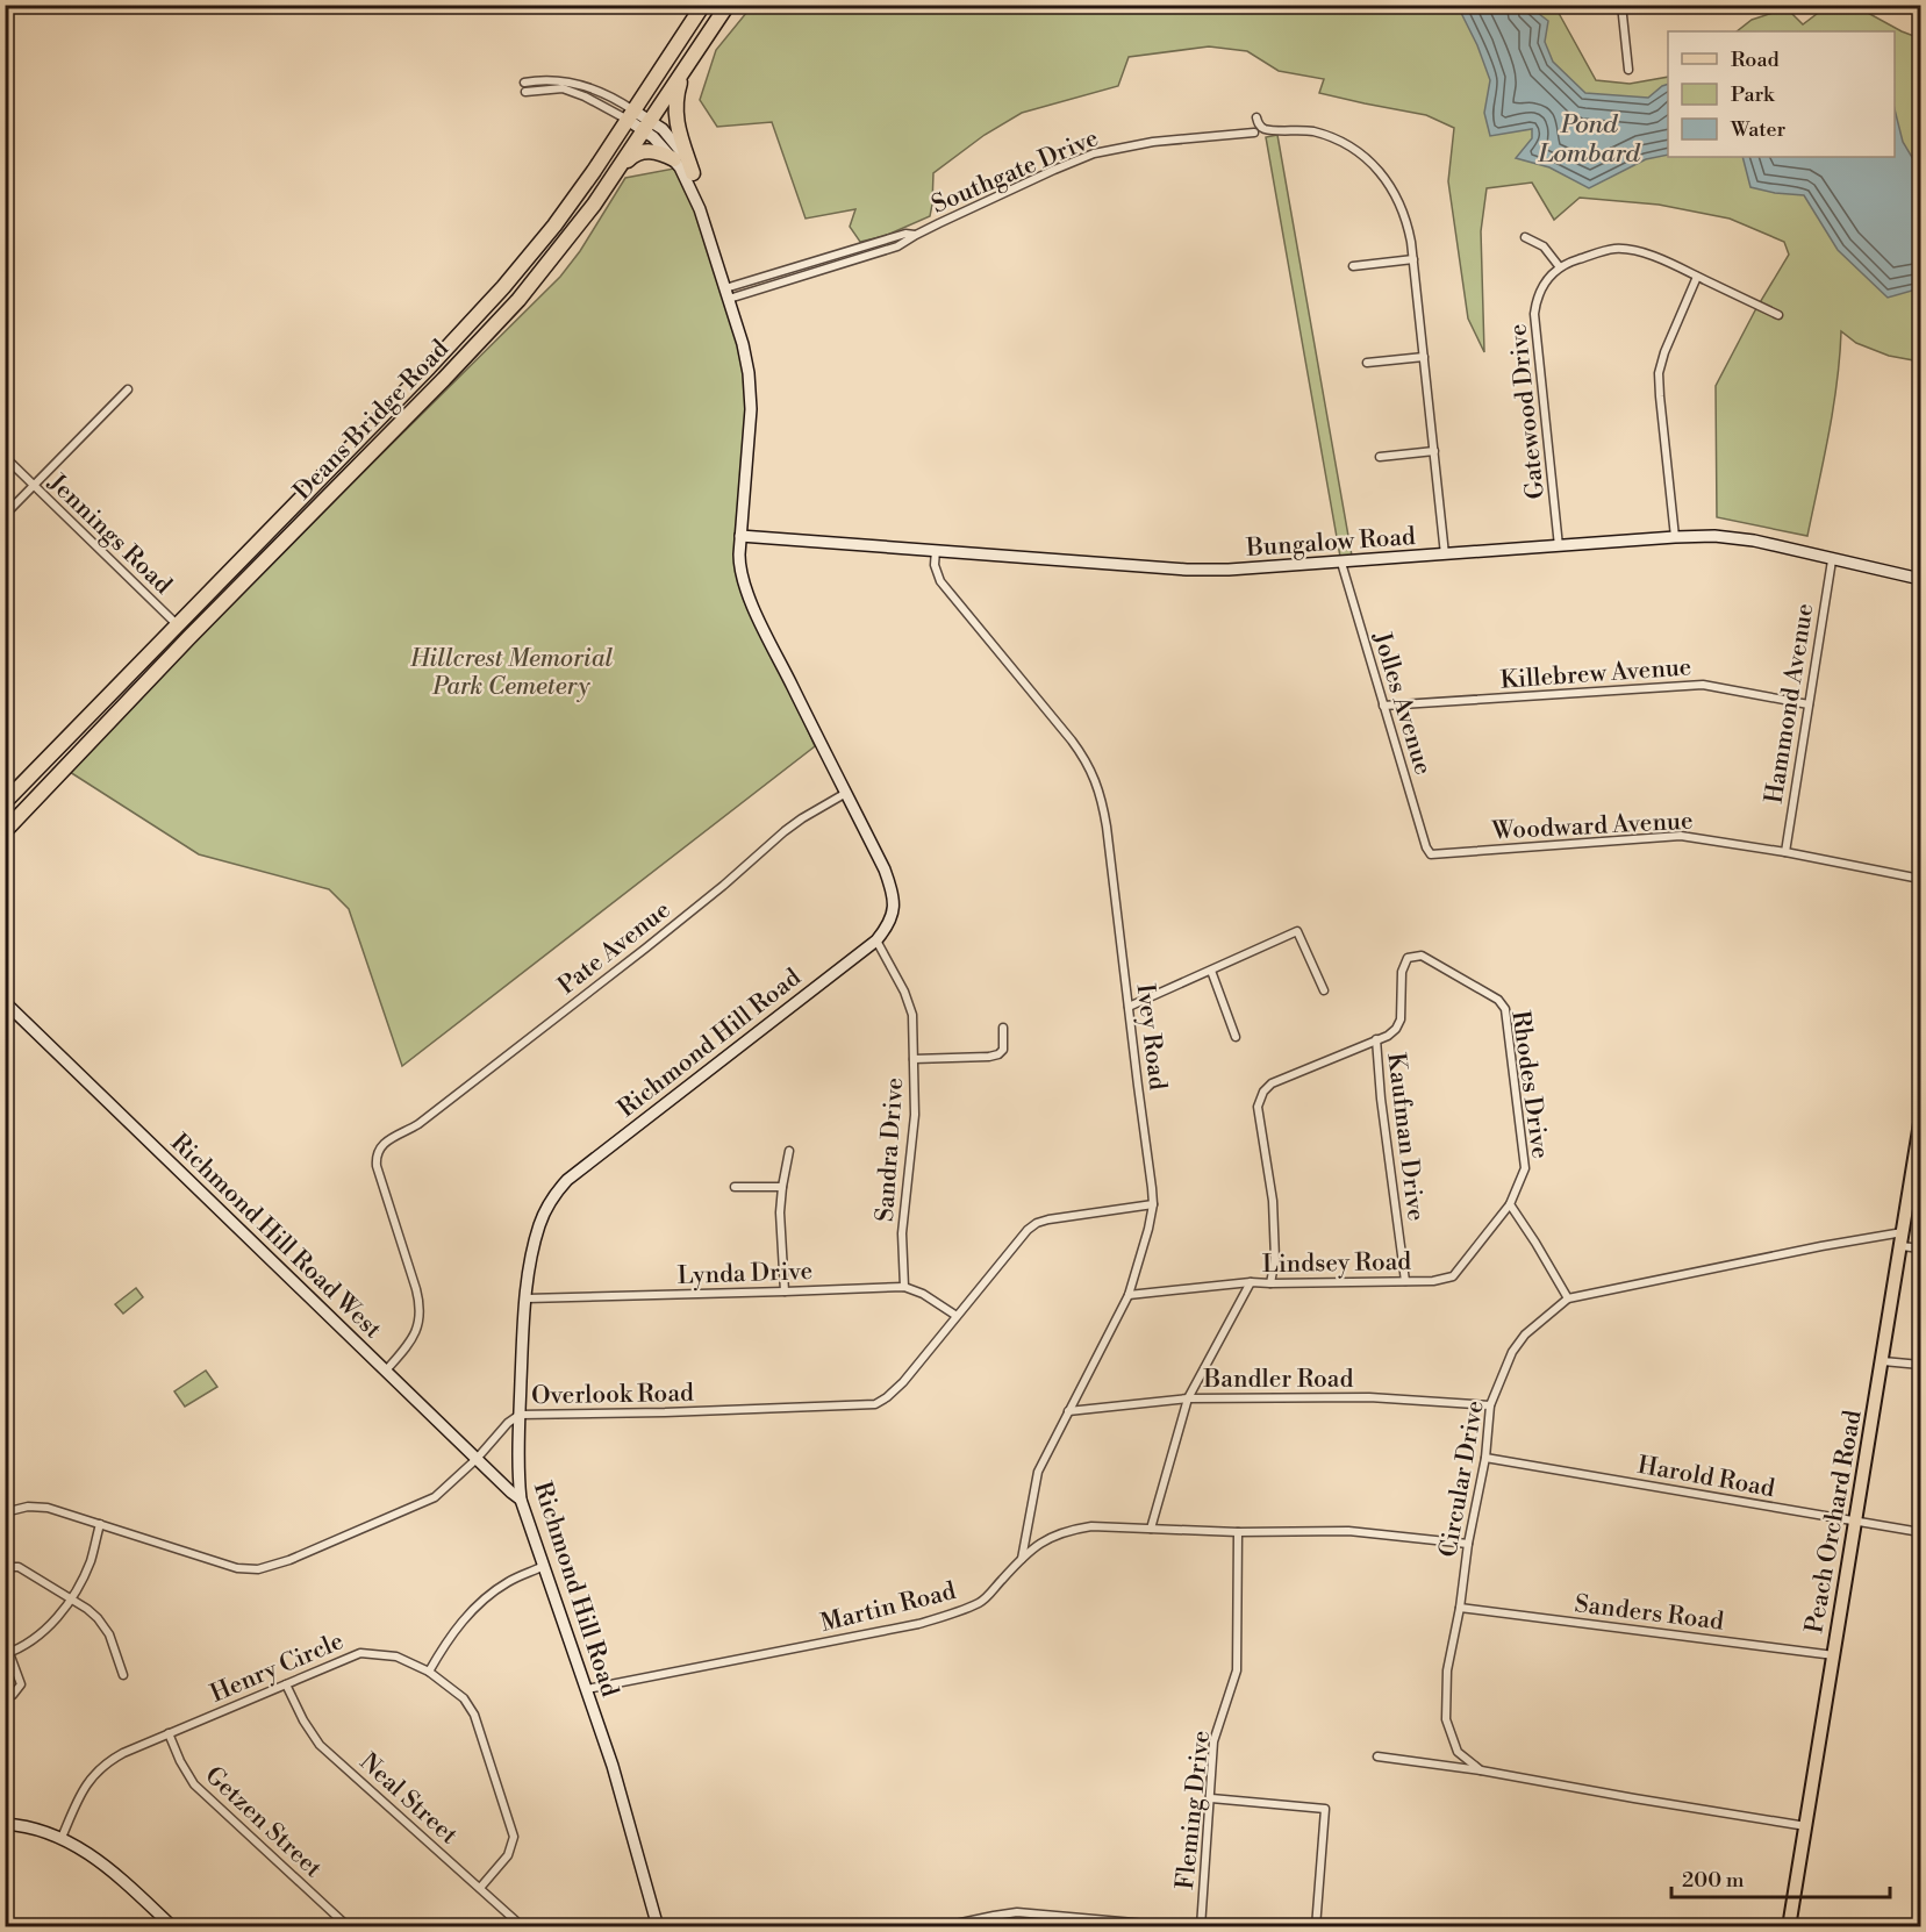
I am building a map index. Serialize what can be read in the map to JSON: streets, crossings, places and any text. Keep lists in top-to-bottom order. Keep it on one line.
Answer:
{"streets":{"highway":["Deans Bridge Road"],"main road":["Peach Orchard Road"],"street":["Southgate Drive","Gatewood Drive","Jennings Road","Bungalow Road","Killebrew Avenue","Jolles Avenue","Hammond Avenue","Woodward Avenue","Pate Avenue","Ivey Road","Richmond Hill Road","Rhodes Drive","Kaufman Drive","Sandra Drive","Richmond Hill Road West","Lindsey Road","Lynda Drive","Bandler Road","Overlook Road","Harold Road","Circular Drive","Martin Road","Sanders Road","Henry Circle","Neal Street","Fleming Drive","Getzen Street"]},"crossings":[["Southgate Drive","Richmond Hill Road"],["Gatewood Drive","Bungalow Road"],["Deans Bridge Road","Jennings Road"],["Deans Bridge Road","Richmond Hill Road"],["Bungalow Road","Jolles Avenue"],["Bungalow Road","Hammond Avenue"],["Bungalow Road","Ivey Road"],["Bungalow Road","Richmond Hill Road"],["Killebrew Avenue","Jolles Avenue"],["Killebrew Avenue","Hammond Avenue"],["Jolles Avenue","Woodward Avenue"],["Hammond Avenue","Woodward Avenue"],["Pate Avenue","Richmond Hill Road"],["Pate Avenue","Richmond Hill Road West"],["Ivey Road","Lindsey Road"],["Ivey Road","Bandler Road"],["Ivey Road","Overlook Road"],["Ivey Road","Martin Road"],["Richmond Hill Road","Sandra Drive"],["Richmond Hill Road","Richmond Hill Road West"],["Richmond Hill Road","Lynda Drive"],["Richmond Hill Road","Overlook Road"],["Richmond Hill Road","Martin Road"],["Rhodes Drive","Kaufman Drive"],["Rhodes Drive","Lindsey Road"],["Kaufman Drive","Lindsey Road"],["Sandra Drive","Lynda Drive"],["Richmond Hill Road West","Overlook Road"],["Lynda Drive","Overlook Road"],["Bandler Road","Circular Drive"],["Harold Road","Circular Drive"],["Harold Road","Peach Orchard Road"],["Circular Drive","Peach Orchard Road"],["Circular Drive","Martin Road"],["Circular Drive","Sanders Road"],["Peach Orchard Road","Sanders Road"],["Martin Road","Fleming Drive"],["Henry Circle","Neal Street"],["Henry Circle","Getzen Street"]],"water":["Pond Lombard"],"parks":["Hillcrest Memorial Park Cemetery"],"legend":["Road","Park","Water"],"scale_bar":"200 m"}
